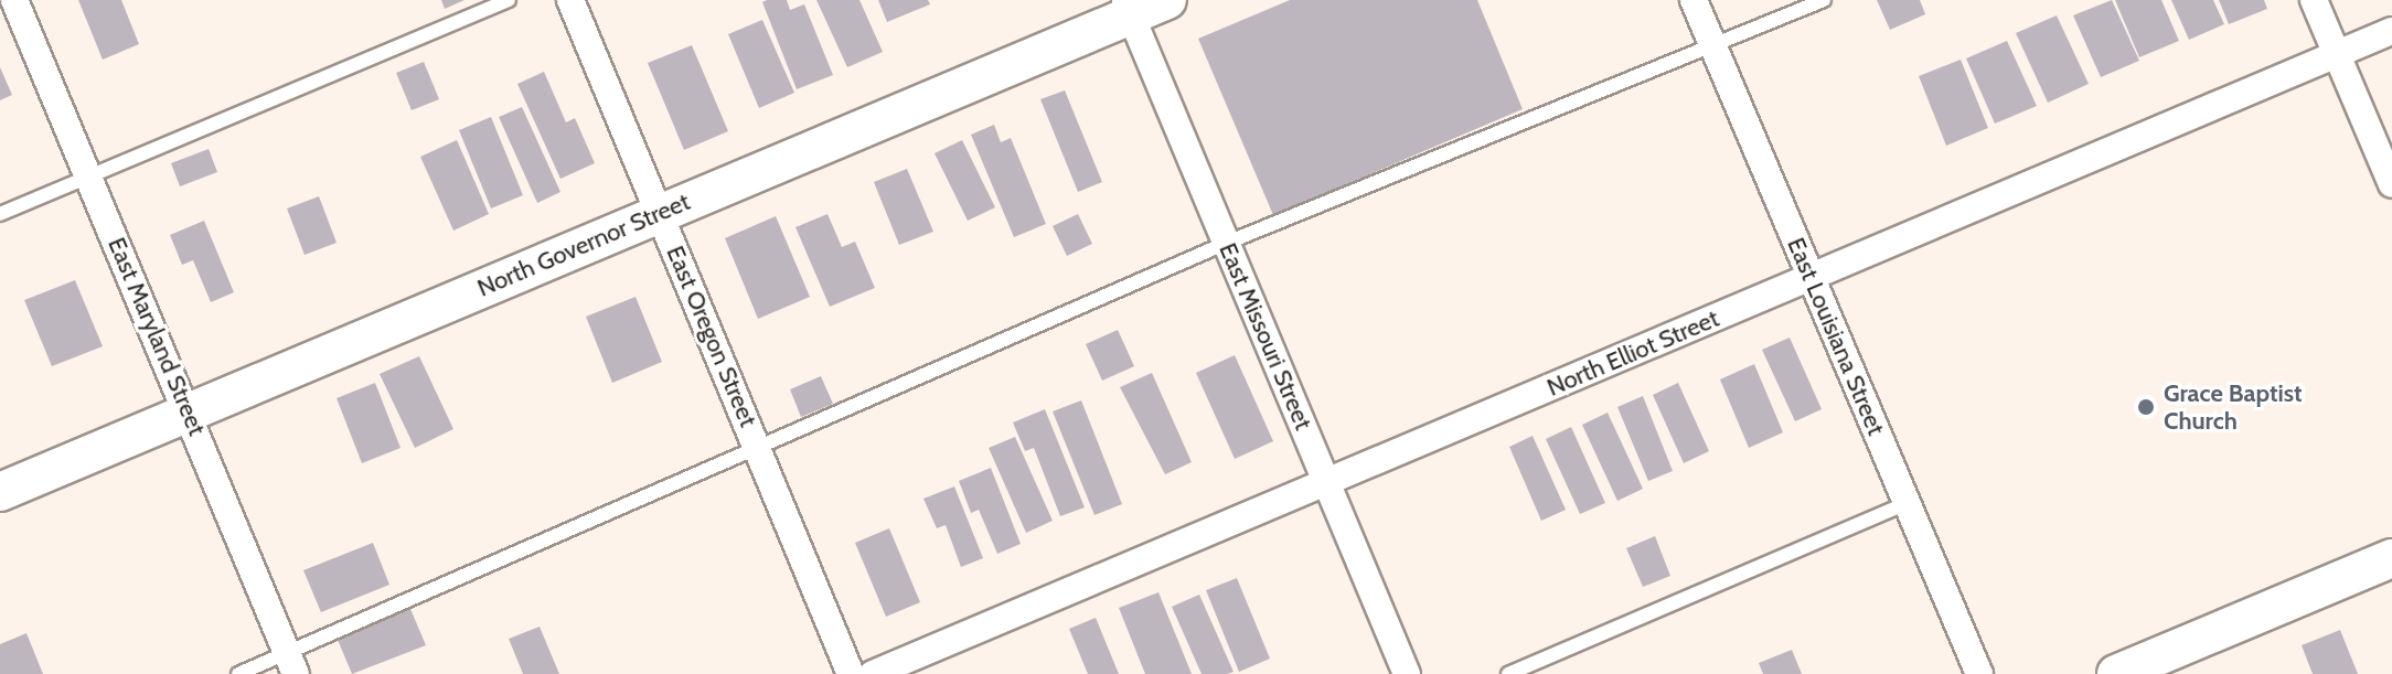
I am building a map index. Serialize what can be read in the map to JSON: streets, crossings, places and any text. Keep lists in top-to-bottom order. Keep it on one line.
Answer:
{"streets":{"main road":["North Governor Street"],"street":["East Maryland Street","East Oregon Street","East Missouri Street","East Louisiana Street","North Elliot Street"]},"crossings":[["North Governor Street","East Maryland Street"],["North Governor Street","East Oregon Street"],["North Governor Street","East Missouri Street"],["East Missouri Street","North Elliot Street"],["East Louisiana Street","North Elliot Street"]],"places":["Grace Baptist Church"]}
